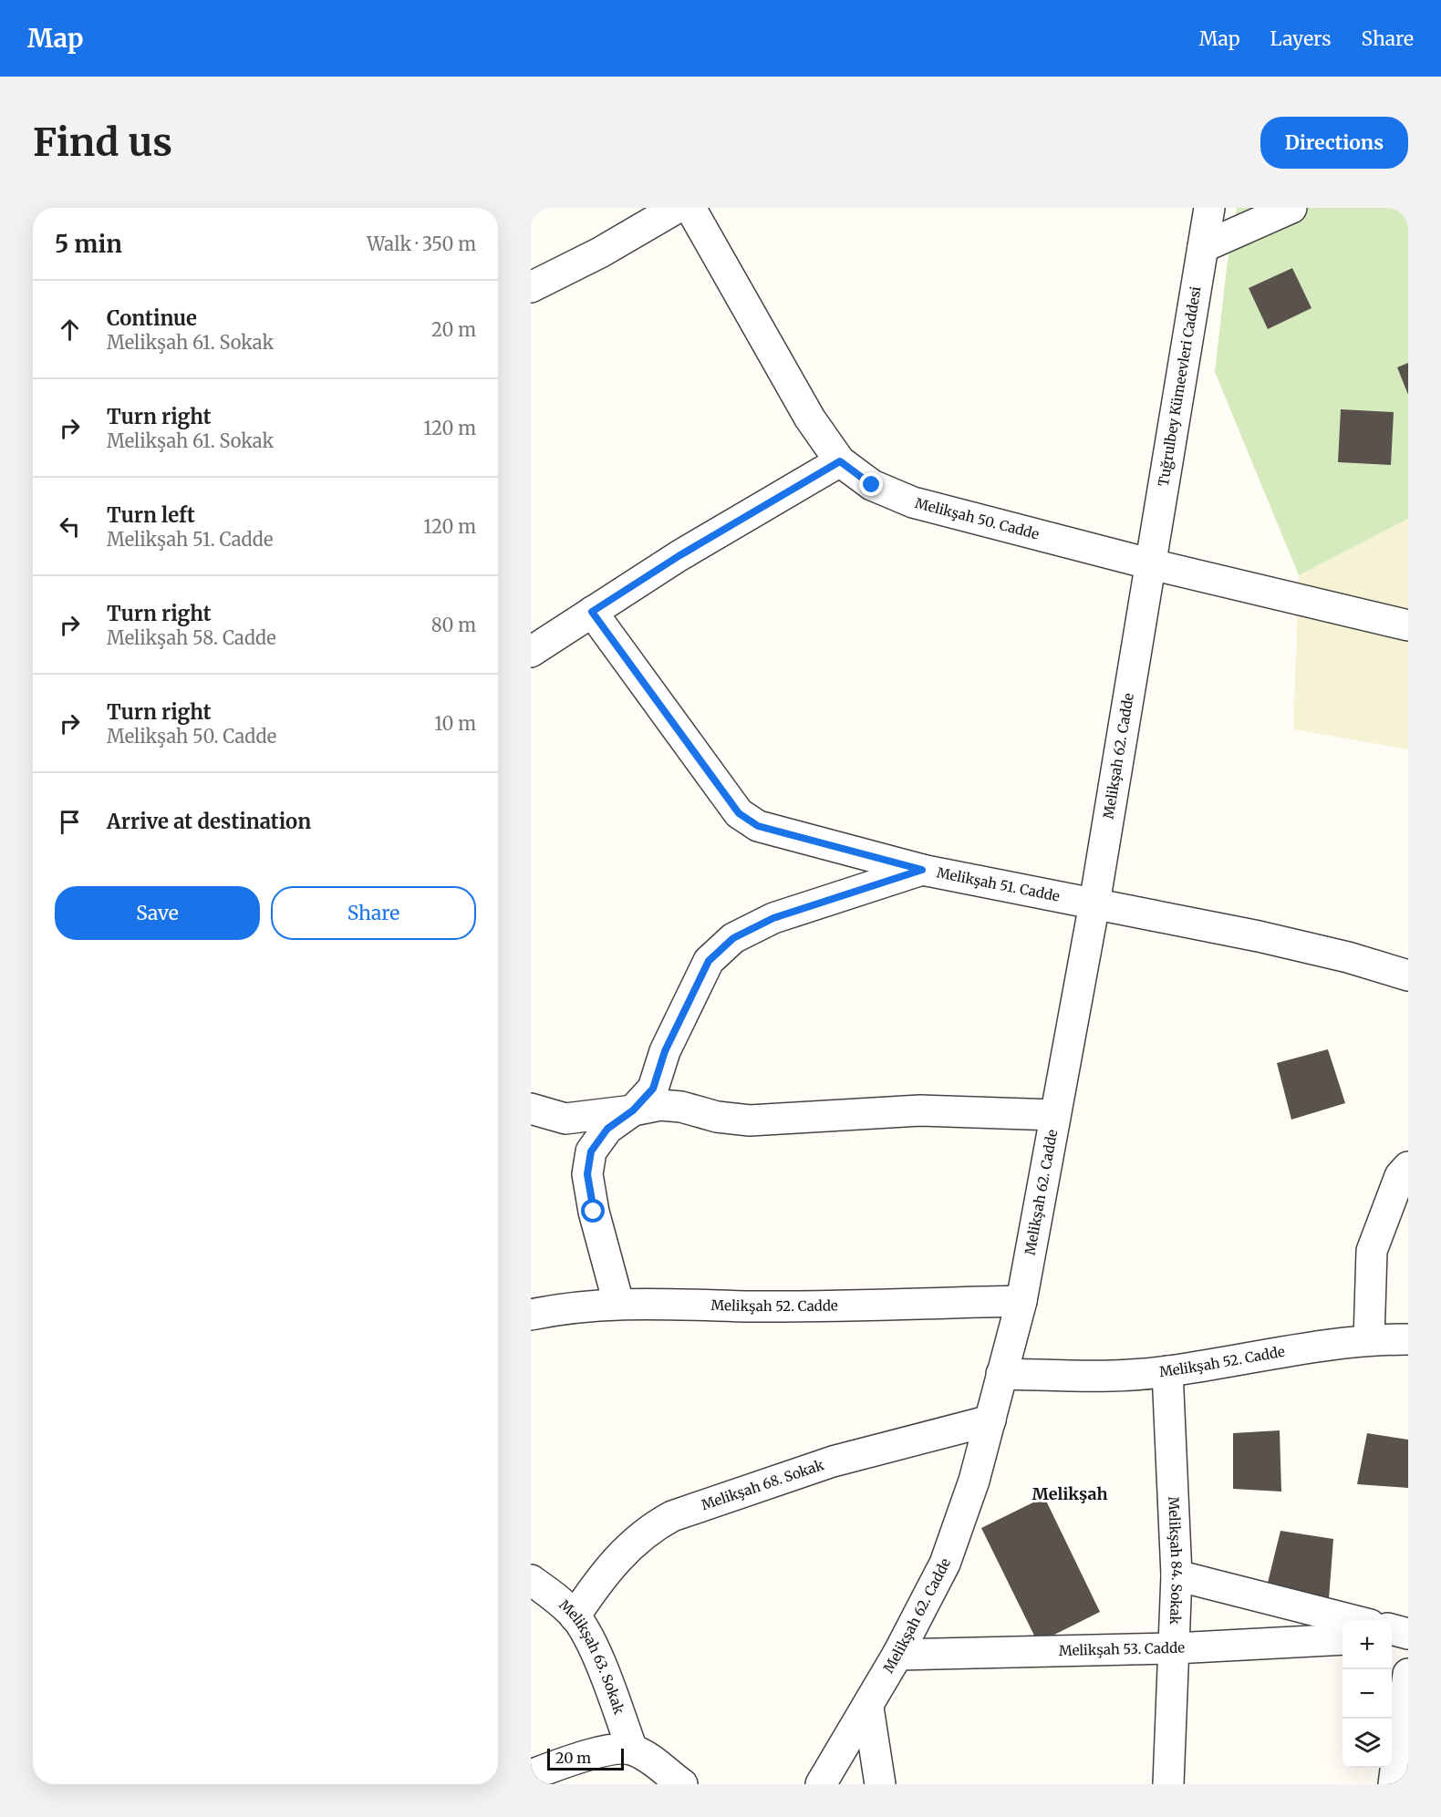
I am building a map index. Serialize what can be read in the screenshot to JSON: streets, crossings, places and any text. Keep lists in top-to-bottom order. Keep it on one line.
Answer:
{"streets":{"street":["Tuğrulbey Kümeevleri Caddesi","Melikşah 50. Cadde","Melikşah 62. Cadde","Melikşah 51. Cadde","Melikşah 52. Cadde","Melikşah 68. Sokak","Melikşah 84. Sokak","Melikşah 53. Cadde","Melikşah 63. Sokak"]},"crossings":[["Tuğrulbey Kümeevleri Caddesi","Melikşah 50. Cadde"],["Tuğrulbey Kümeevleri Caddesi","Melikşah 62. Cadde"],["Melikşah 50. Cadde","Melikşah 62. Cadde"],["Melikşah 62. Cadde","Melikşah 51. Cadde"],["Melikşah 62. Cadde","Melikşah 52. Cadde"],["Melikşah 62. Cadde","Melikşah 68. Sokak"],["Melikşah 62. Cadde","Melikşah 53. Cadde"],["Melikşah 52. Cadde","Melikşah 84. Sokak"],["Melikşah 68. Sokak","Melikşah 63. Sokak"],["Melikşah 84. Sokak","Melikşah 53. Cadde"]],"districts":["Melikşah"],"scale_bar":"20 m","page":{"header":"Map","nav":["Map","Layers","Share"],"buttons":["Directions",["Save","Share"]],"title":"Find us","heading":["5 min","Walk · 350 m"],"list":[["Continue","Melikşah 61. Sokak","20 m"],["Turn right","Melikşah 61. Sokak","120 m"],["Turn left","Melikşah 51. Cadde","120 m"],["Turn right","Melikşah 58. Cadde","80 m"],["Turn right","Melikşah 50. Cadde","10 m"],"Arrive at destination"],"map_buttons":["+","−"],"scale":"20 m"}}
